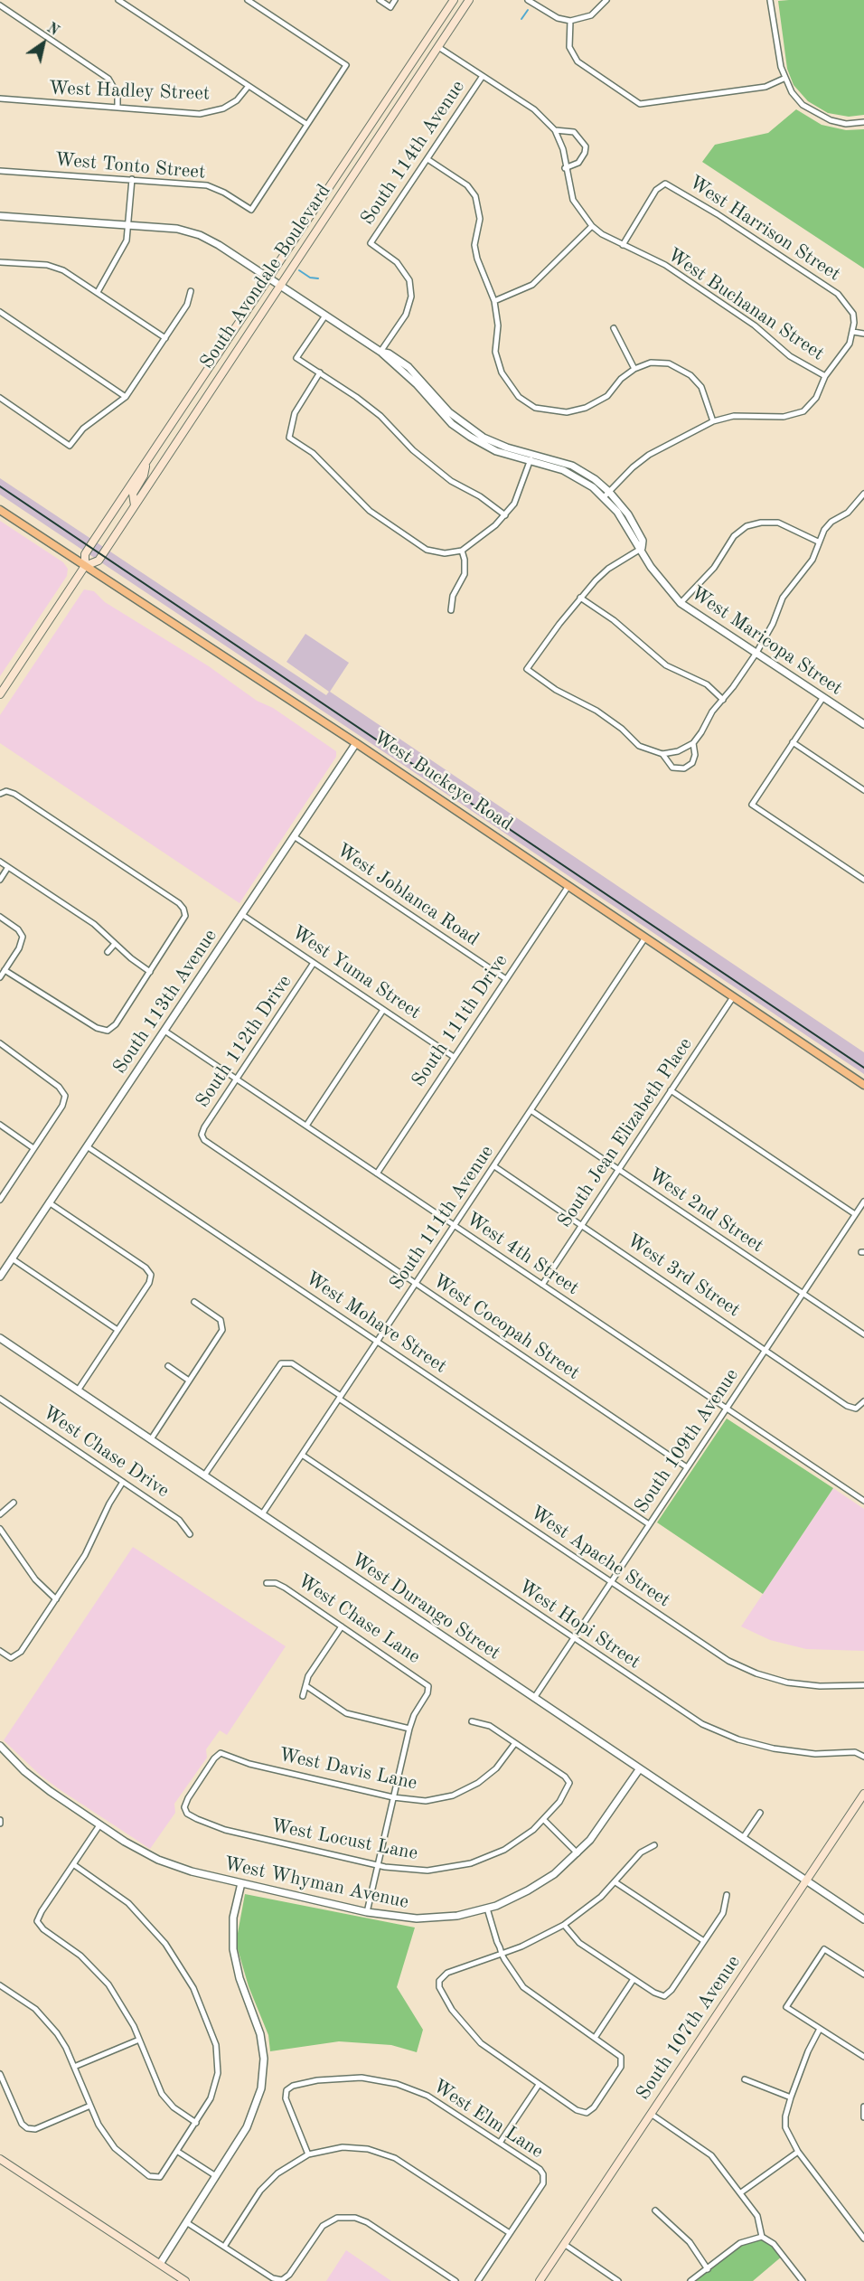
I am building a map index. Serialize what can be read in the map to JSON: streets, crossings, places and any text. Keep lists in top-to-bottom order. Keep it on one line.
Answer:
{"streets":{"main road":["South Avondale Boulevard","West Buckeye Road","South 107th Avenue"],"street":["West Hadley Street","South 114th Avenue","West Tonto Street","West Harrison Street","West Buchanan Street","West Maricopa Street","West Joblanca Road","West Yuma Street","South 113th Avenue","South 111th Drive","South 112th Drive","South Jean Elizabeth Place","West 2nd Street","South 111th Avenue","West 4th Street","West 3rd Street","West Mohave Street","West Cocopah Street","South 109th Avenue","West Chase Drive","West Apache Street","West Durango Street","West Chase Lane","West Hopi Street","West Davis Lane","West Locust Lane","West Whyman Avenue","West Elm Lane"]},"crossings":[["South 114th Avenue","West Buchanan Street"],["South 114th Avenue","West Maricopa Street"],["West Harrison Street","West Buchanan Street"],["South Avondale Boulevard","West Buchanan Street"],["South Avondale Boulevard","West Maricopa Street"],["South Avondale Boulevard","West Buckeye Road"],["West Buckeye Road","South 113th Avenue"],["West Buckeye Road","South 111th Drive"],["West Buckeye Road","South Jean Elizabeth Place"],["West Buckeye Road","South 111th Avenue"],["West Joblanca Road","South 113th Avenue"],["West Joblanca Road","South 111th Drive"],["West Yuma Street","South 113th Avenue"],["West Yuma Street","South 111th Drive"],["West Yuma Street","South 112th Drive"],["South 113th Avenue","West 4th Street"],["South 113th Avenue","West Mohave Street"],["South 111th Drive","West 4th Street"],["South 112th Drive","West 4th Street"],["South 112th Drive","West Cocopah Street"],["South Jean Elizabeth Place","West 2nd Street"],["South Jean Elizabeth Place","West 4th Street"],["South Jean Elizabeth Place","West 3rd Street"],["West 2nd Street","South 111th Avenue"],["West 2nd Street","South 109th Avenue"],["South 111th Avenue","West 4th Street"],["South 111th Avenue","West 3rd Street"],["South 111th Avenue","West Mohave Street"],["South 111th Avenue","West Cocopah Street"],["South 111th Avenue","West Apache Street"],["South 111th Avenue","West Durango Street"],["South 111th Avenue","West Hopi Street"],["West 4th Street","South 109th Avenue"],["West 3rd Street","South 109th Avenue"],["West Mohave Street","South 109th Avenue"],["West Cocopah Street","South 109th Avenue"],["South 109th Avenue","West Apache Street"],["South 109th Avenue","West Durango Street"],["South 109th Avenue","West Hopi Street"],["West Apache Street","West Durango Street"],["West Durango Street","West Whyman Avenue"],["West Durango Street","South 107th Avenue"],["West Davis Lane","West Locust Lane"]],"north":"top right"}
